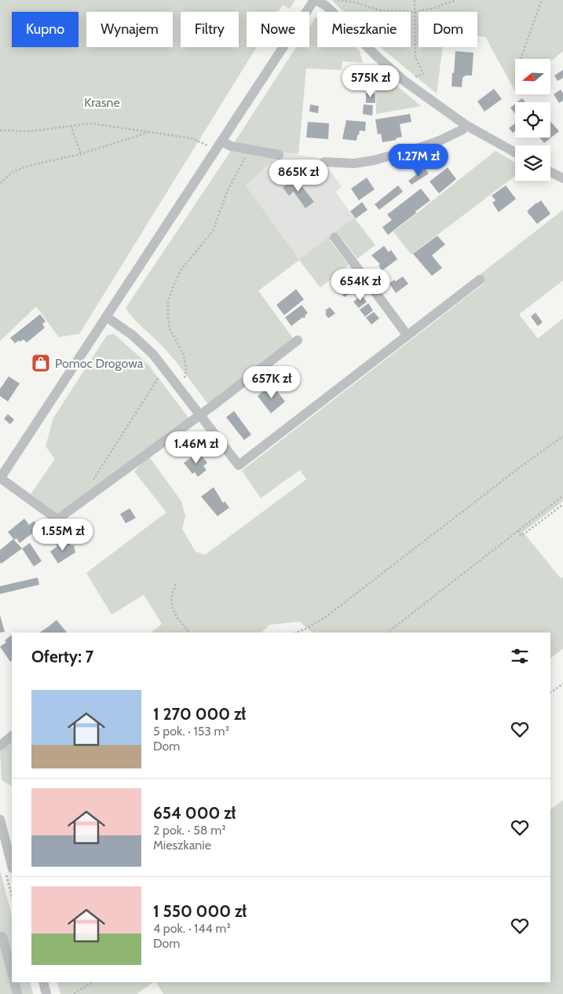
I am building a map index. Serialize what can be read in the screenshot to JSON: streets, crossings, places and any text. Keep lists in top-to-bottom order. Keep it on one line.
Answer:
{"parks":["Krasne"],"places":{"shop":["Pomoc Drogowa"]},"north":"left","page":{"chip":["Kupno","Wynajem","Filtry","Nowe","Mieszkanie","Dom"],"price":["575K zł","1.27M zł","865K zł","654K zł","657K zł","1.46M zł","1.55M zł"],"heading":"Oferty: 7","list":[{"name":"1 270 000 zł","note":"5 pok. · 153 m² · Dom"},{"name":"654 000 zł","note":"2 pok. · 58 m² · Mieszkanie"},{"name":"1 550 000 zł","note":"4 pok. · 144 m² · Dom"}]}}
